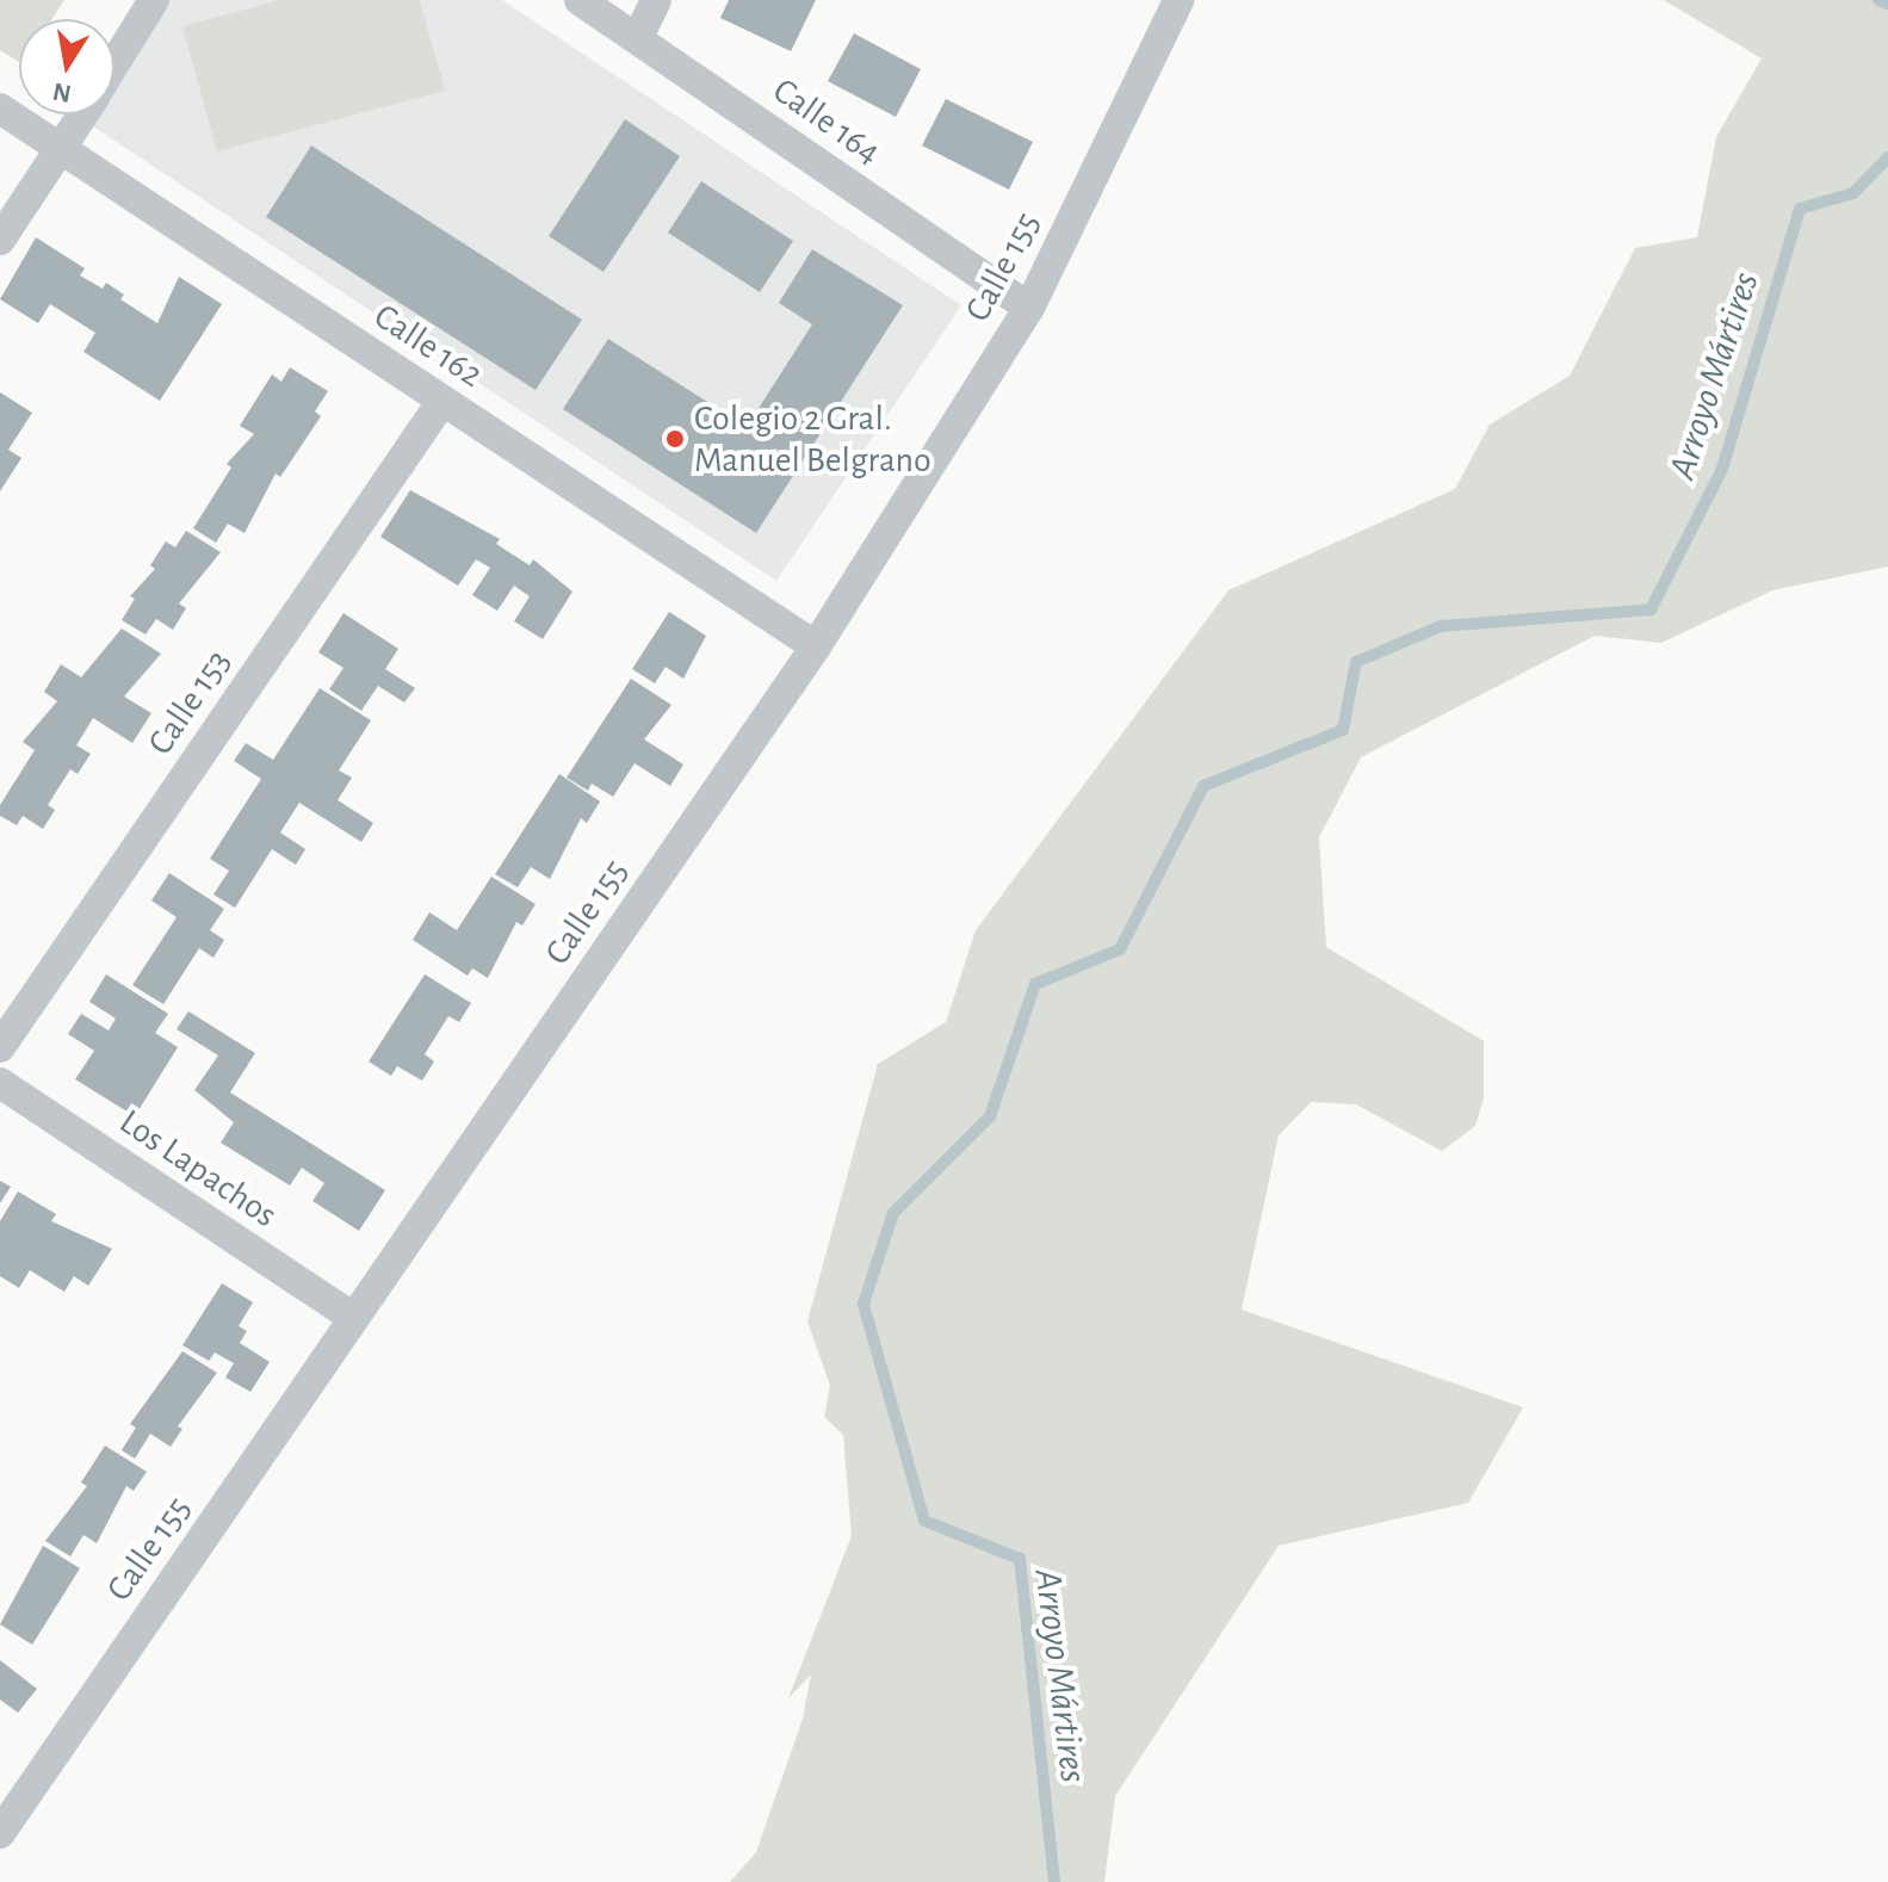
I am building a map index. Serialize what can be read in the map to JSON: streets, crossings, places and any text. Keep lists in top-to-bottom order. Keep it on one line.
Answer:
{"streets":{"street":["Calle 164","Calle 155","Calle 162","Calle 153","Los Lapachos"]},"crossings":[["Calle 164","Calle 155"],["Calle 155","Calle 162"],["Calle 155","Los Lapachos"],["Calle 162","Calle 153"]],"water":["Arroyo Mártires"],"places":["Colegio 2 Gral. Manuel Belgrano"],"north":"bottom"}
